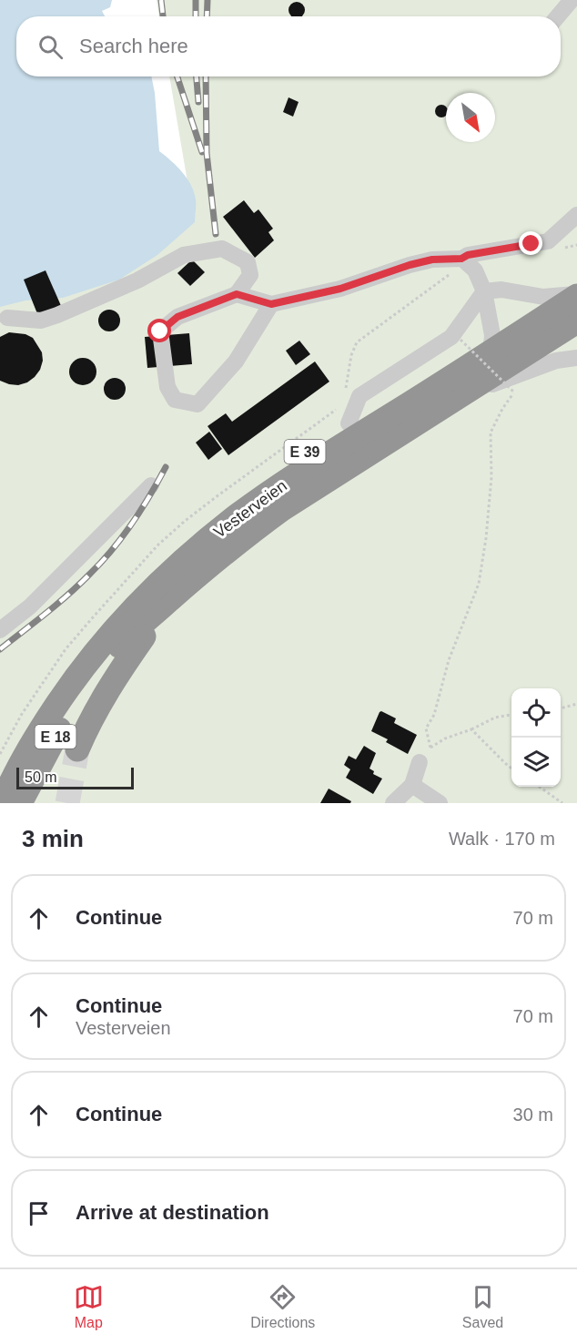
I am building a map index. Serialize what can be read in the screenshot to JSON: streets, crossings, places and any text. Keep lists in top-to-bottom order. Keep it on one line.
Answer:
{"streets":{"highway":["E 39","Vesterveien","E 18"]},"crossings":[["E 39","Vesterveien"]],"scale_bar":"50 m","north":"bottom right","page":{"search":"Search here","scale":"50 m","heading":["3 min","Walk · 170 m"],"list":[["Continue","70 m"],["Continue","Vesterveien","70 m"],["Continue","30 m"],"Arrive at destination"],"nav":["Map","Directions","Saved"]}}
